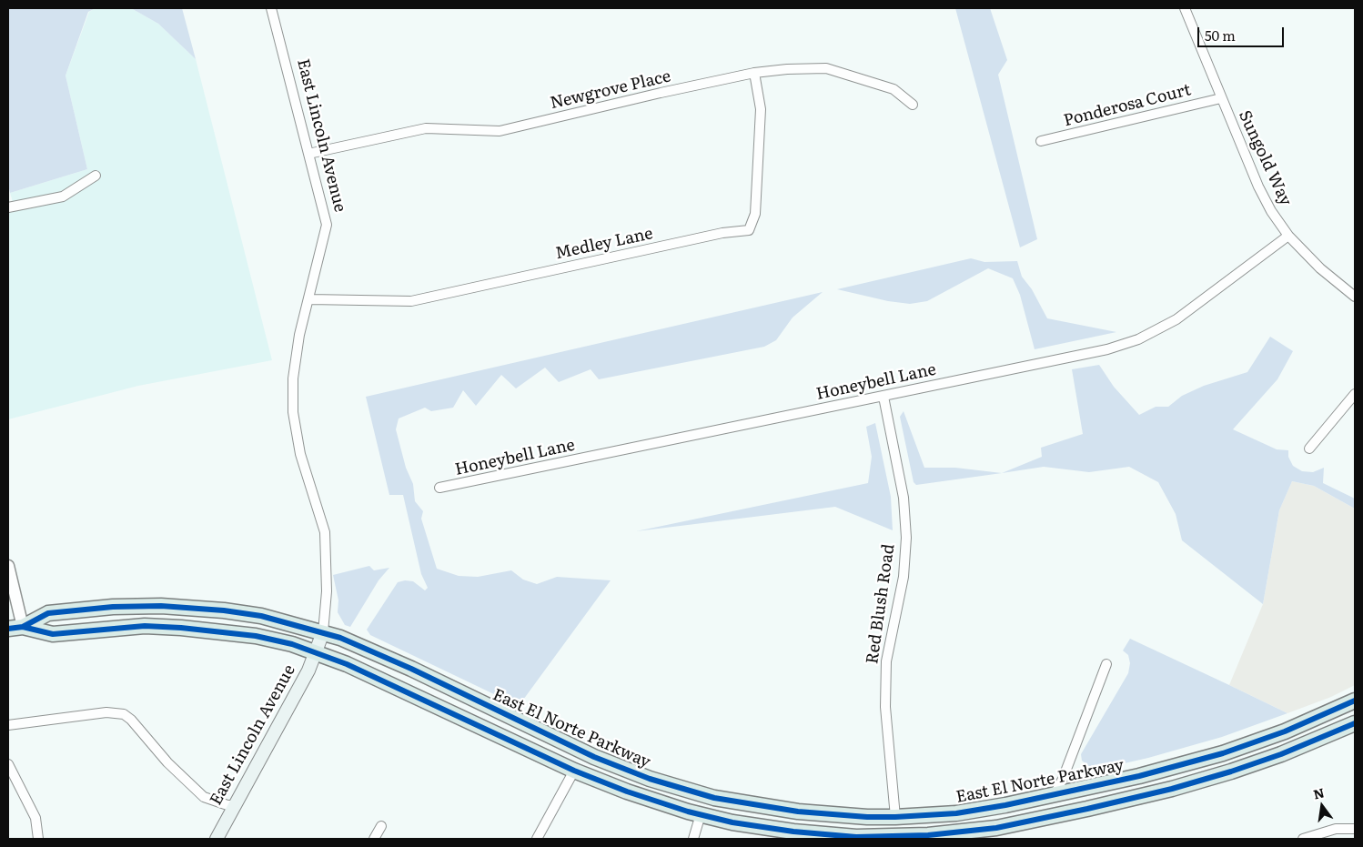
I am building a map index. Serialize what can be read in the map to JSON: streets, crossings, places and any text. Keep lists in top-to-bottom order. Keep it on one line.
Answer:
{"streets":{"main road":["East Lincoln Avenue","East El Norte Parkway"],"street":["Newgrove Place","Ponderosa Court","Sungold Way","Medley Lane","Honeybell Lane","Red Blush Road"]},"crossings":[["Newgrove Place","East Lincoln Avenue"],["Newgrove Place","Medley Lane"],["Ponderosa Court","Sungold Way"],["East Lincoln Avenue","Medley Lane"],["East Lincoln Avenue","East El Norte Parkway"],["Sungold Way","Honeybell Lane"],["Honeybell Lane","Red Blush Road"],["Red Blush Road","East El Norte Parkway"]],"scale_bar":"50 m","north":"top"}
